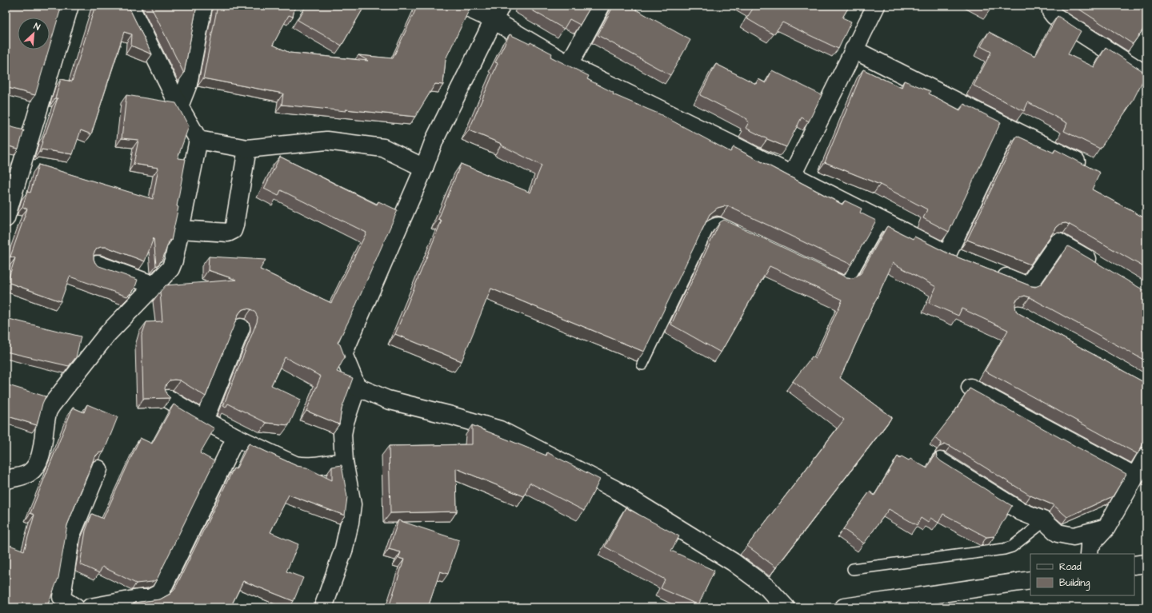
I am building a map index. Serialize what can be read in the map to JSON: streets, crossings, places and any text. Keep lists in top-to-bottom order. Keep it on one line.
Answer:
{"legend":["Road","Building"],"north":"top right"}
